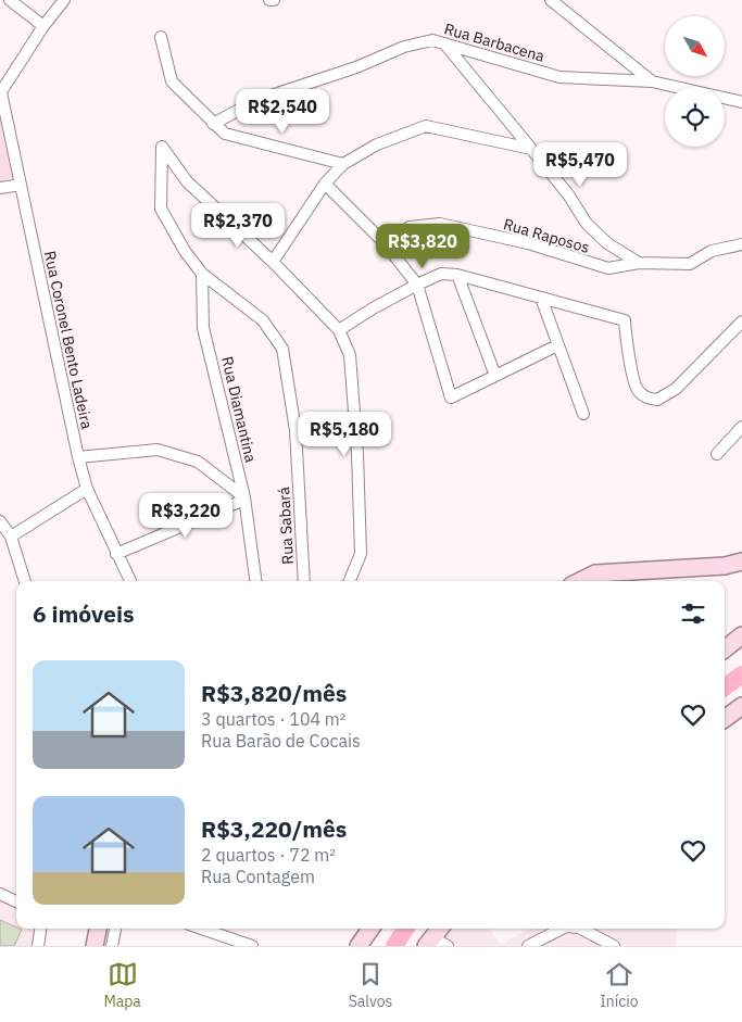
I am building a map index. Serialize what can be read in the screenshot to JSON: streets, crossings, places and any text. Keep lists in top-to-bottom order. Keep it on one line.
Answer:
{"streets":{"street":["Rua Barbacena","Rua Raposos","Rua Coronel Bento Ladeira","Rua Diamantina","Rua Sabará"]},"crossings":[["Rua Diamantina","Rua Sabará"]],"north":"bottom right","page":{"price":["R$2,540","R$5,470","R$2,370","R$3,820","R$5,180","R$3,220"],"heading":"6 imóveis","list":[{"name":"R$3,820/mês","note":"3 quartos · 104 m² · Rua Barão de Cocais"},{"name":"R$3,220/mês","note":"2 quartos · 72 m² · Rua Contagem"}],"tabs":["Mapa","Salvos","Início"]}}
